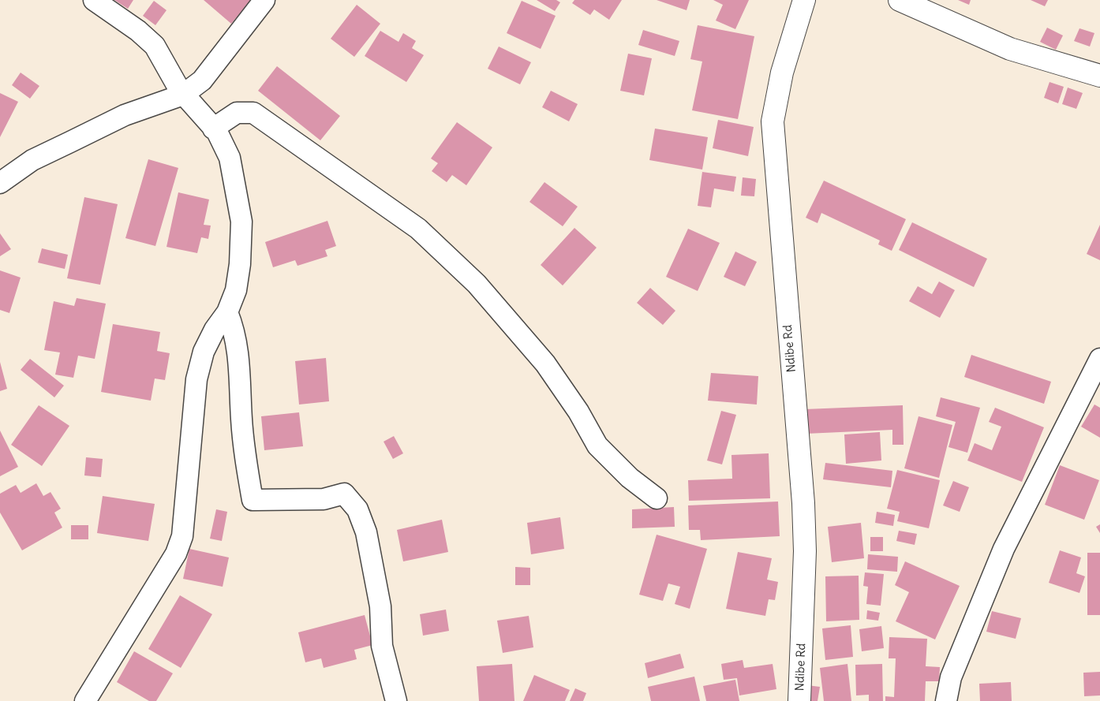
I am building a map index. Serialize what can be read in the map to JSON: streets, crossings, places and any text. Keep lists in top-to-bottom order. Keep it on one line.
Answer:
{"streets":{"street":["Ndibe Rd"]}}
